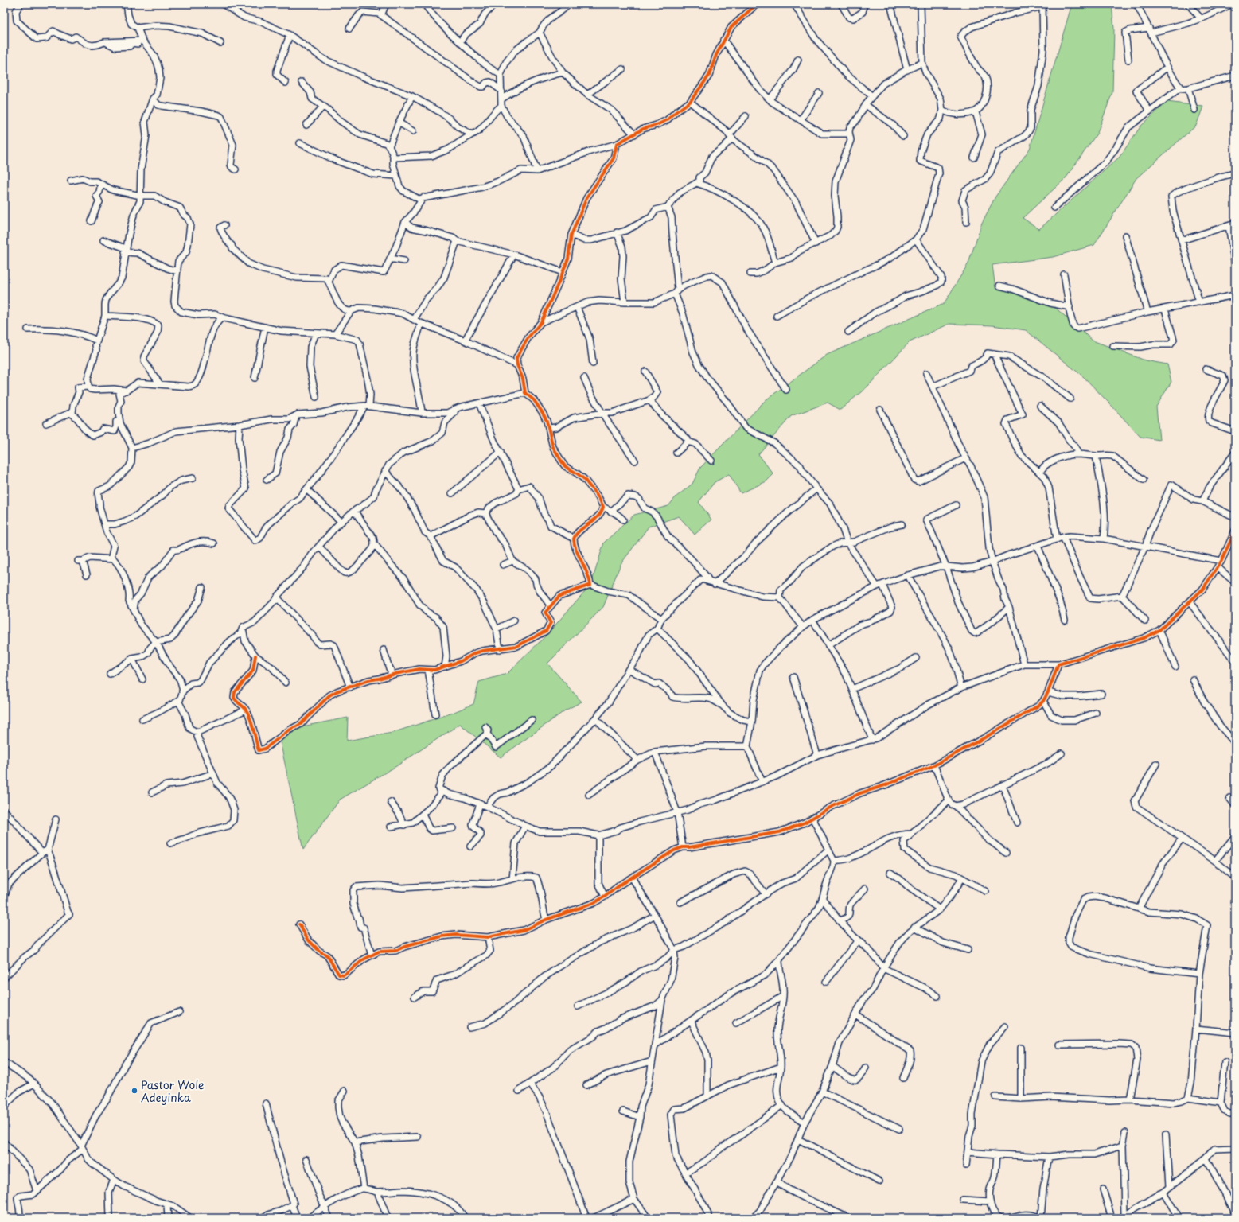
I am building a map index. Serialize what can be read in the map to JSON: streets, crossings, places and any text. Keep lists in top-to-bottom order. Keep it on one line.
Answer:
{"places":["Pastor Wole Adeyinka"]}
